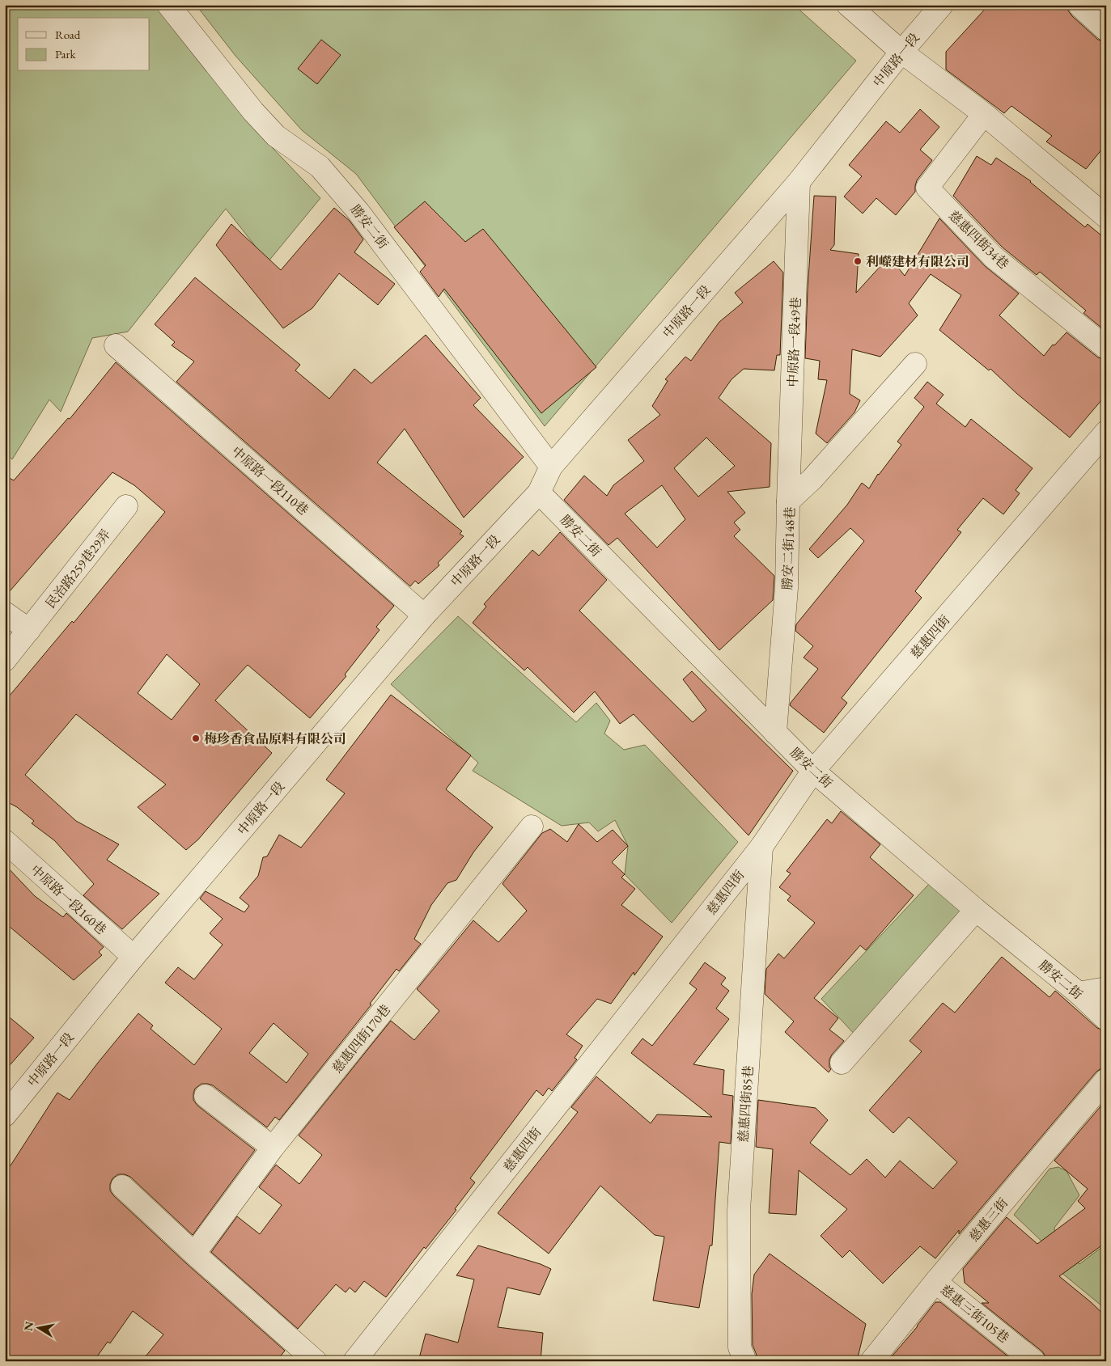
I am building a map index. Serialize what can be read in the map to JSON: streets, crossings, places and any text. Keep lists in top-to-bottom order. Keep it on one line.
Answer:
{"streets":{"street":["中原路一段","勝安二街","慈惠四街34巷","中原路一段49巷","中原路一段110巷","勝安二街148巷","民治路259巷29弄","慈惠四街","中原路一段160巷","慈惠四街170巷","慈惠四街85巷","慈惠三街","慈惠三街105巷"]},"crossings":[["中原路一段","勝安二街"],["中原路一段","中原路一段49巷"],["中原路一段","中原路一段110巷"],["中原路一段","中原路一段160巷"],["勝安二街","勝安二街148巷"],["勝安二街","慈惠四街"],["中原路一段49巷","勝安二街148巷"],["慈惠四街","慈惠四街85巷"],["慈惠三街","慈惠三街105巷"]],"places":["利嶸建材有限公司","梅珍香食品原料有限公司"],"legend":["Road","Park"],"north":"left"}
